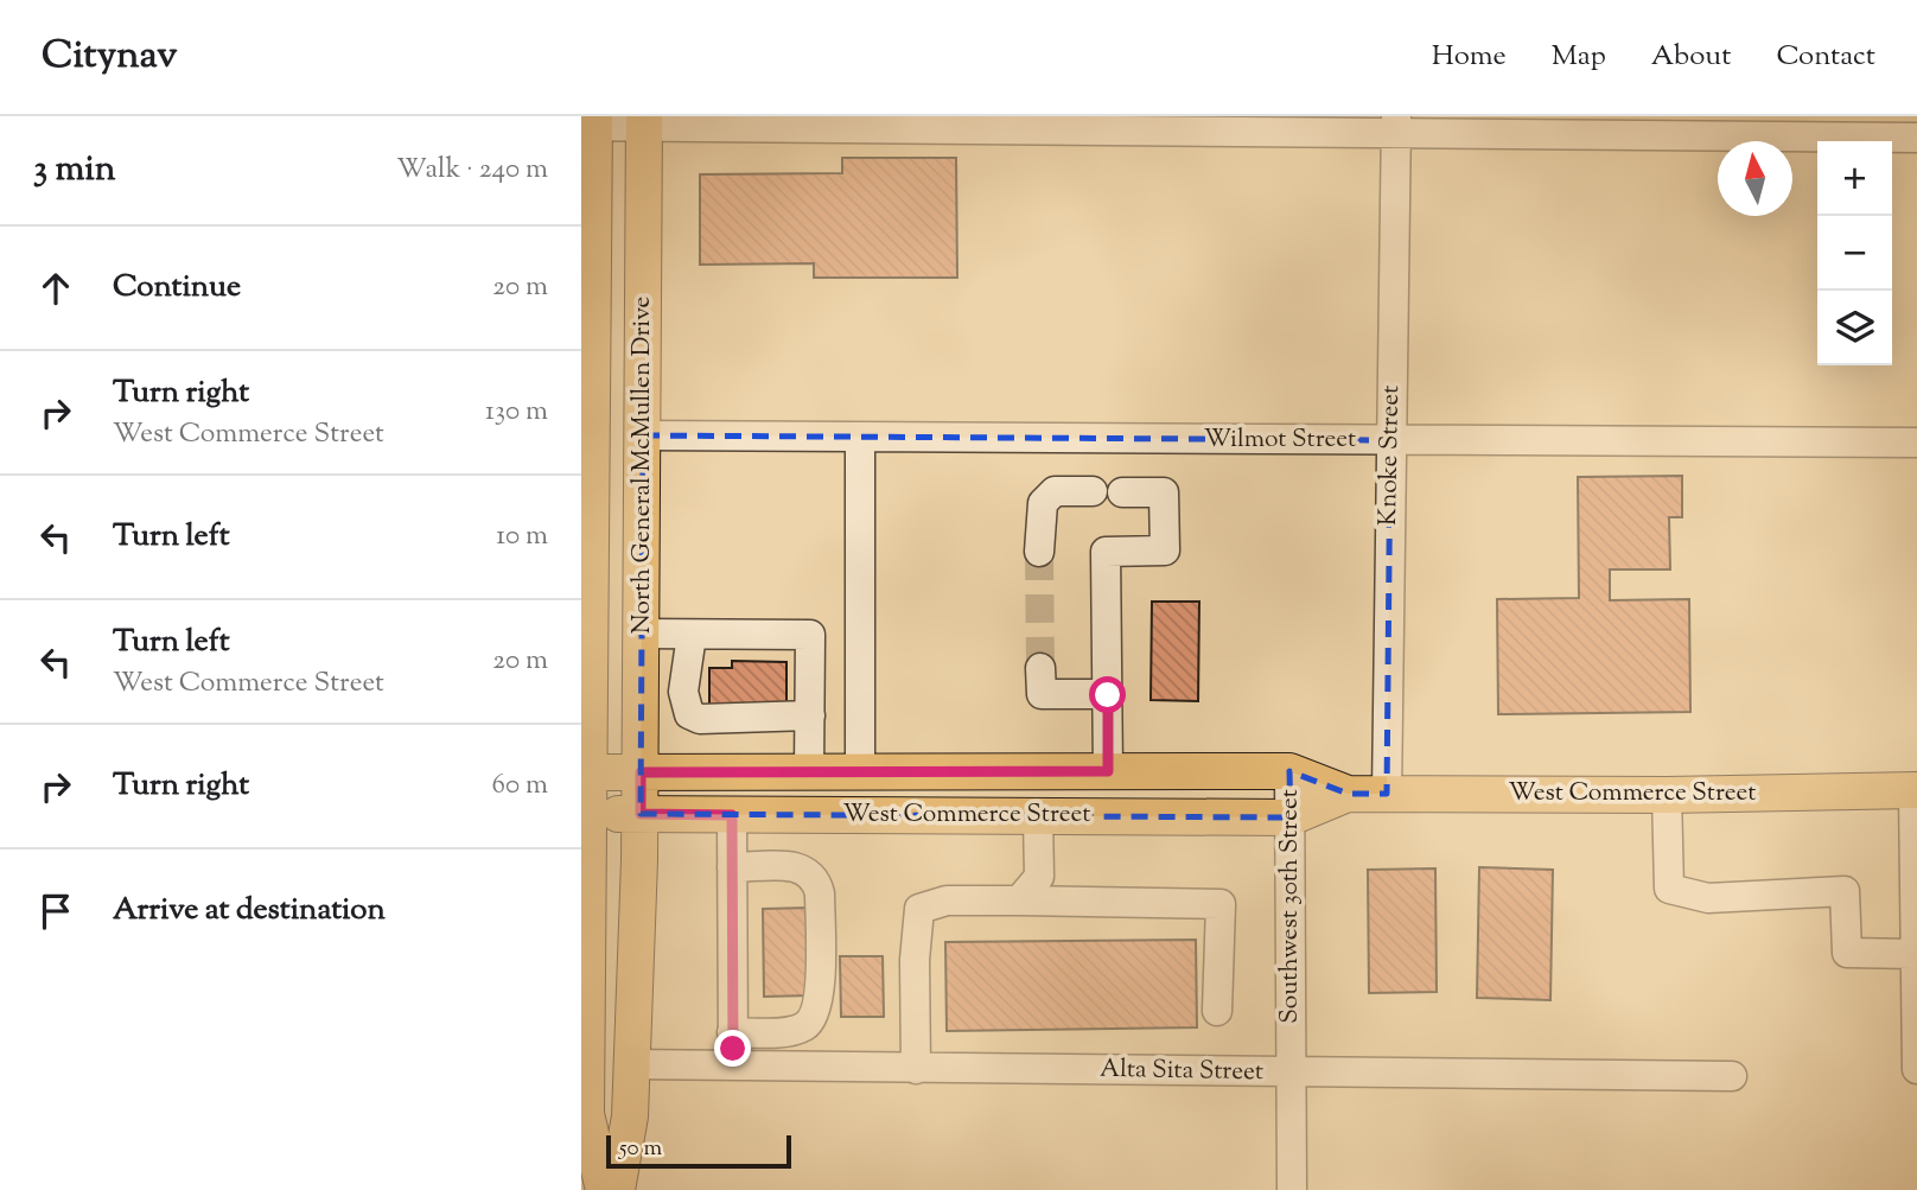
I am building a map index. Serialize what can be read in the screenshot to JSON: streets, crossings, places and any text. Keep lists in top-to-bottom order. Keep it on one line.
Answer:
{"streets":{"main road":["North General McMullen Drive","West Commerce Street"],"street":["Wilmot Street","Knoke Street","Southwest 30th Street","Alta Sita Street"]},"crossings":[["Wilmot Street","Knoke Street"],["Wilmot Street","North General McMullen Drive"],["Knoke Street","West Commerce Street"],["North General McMullen Drive","West Commerce Street"],["North General McMullen Drive","Alta Sita Street"],["West Commerce Street","Southwest 30th Street"],["Southwest 30th Street","Alta Sita Street"]],"scale_bar":"50 m","north":"top","page":{"header":"Citynav","nav":["Home","Map","About","Contact"],"heading":["3 min","Walk · 240 m"],"map_buttons":["+","−"],"list":[["Continue","20 m"],["Turn right","West Commerce Street","130 m"],["Turn left","10 m"],["Turn left","West Commerce Street","20 m"],["Turn right","60 m"],"Arrive at destination"],"scale":"50 m"}}
